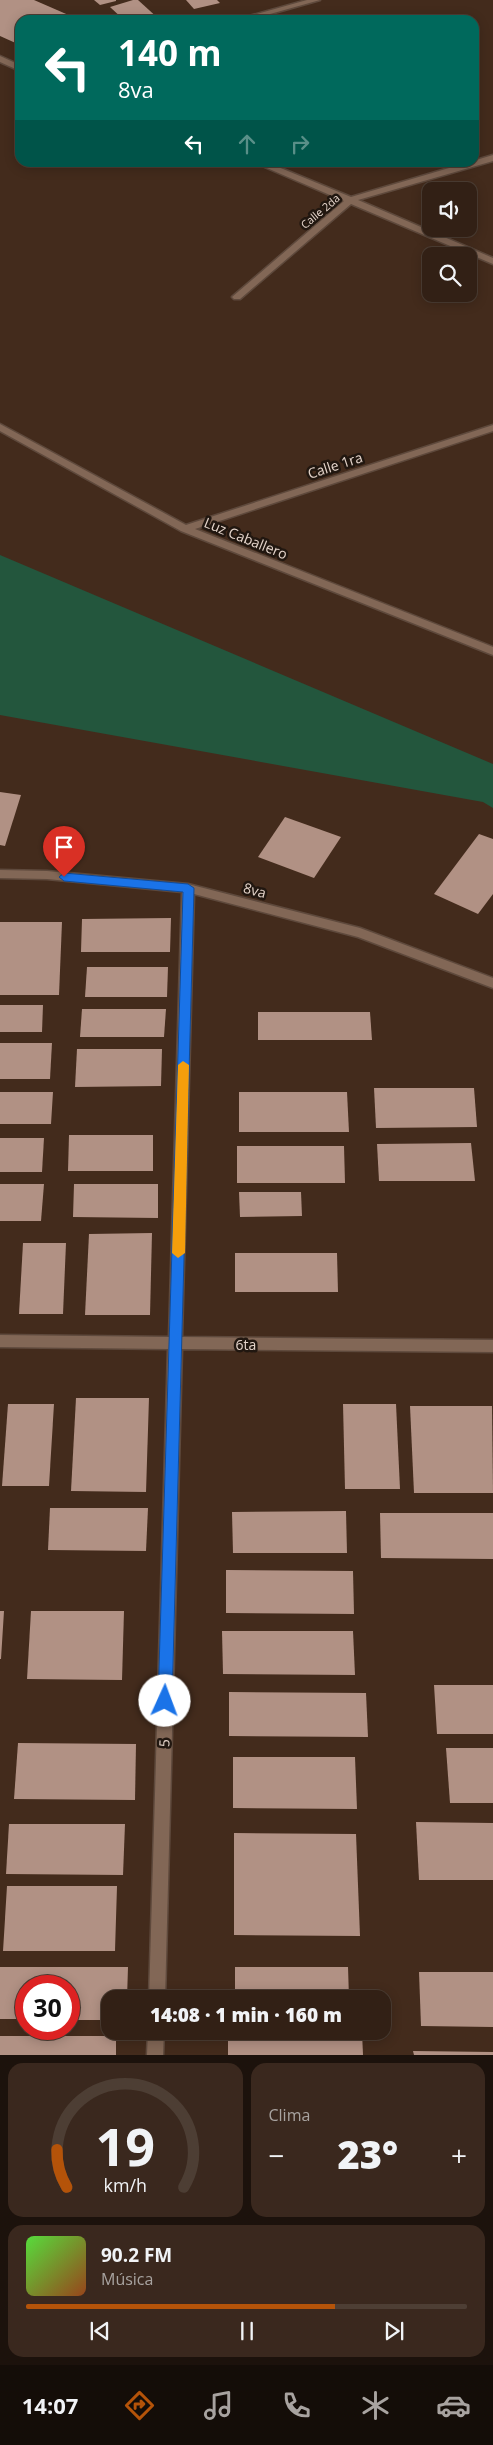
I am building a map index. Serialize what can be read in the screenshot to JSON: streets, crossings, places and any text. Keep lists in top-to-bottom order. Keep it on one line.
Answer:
{"streets":{"street":["Calle 2da","Calle 1ra","Luz Caballero","8va","6ta","5"]},"crossings":[["Calle 1ra","Luz Caballero"],["8va","5"],["6ta","5"]],"page":{"turn":["140 m","8va"],"limit":"30","trip":"14:08 · 1 min · 160 m","tile":"Clima","heat":["−","23°","+"],"song":["90.2 FM","Música"],"tabs":"14:07","gauge":["19","km/h"]}}
